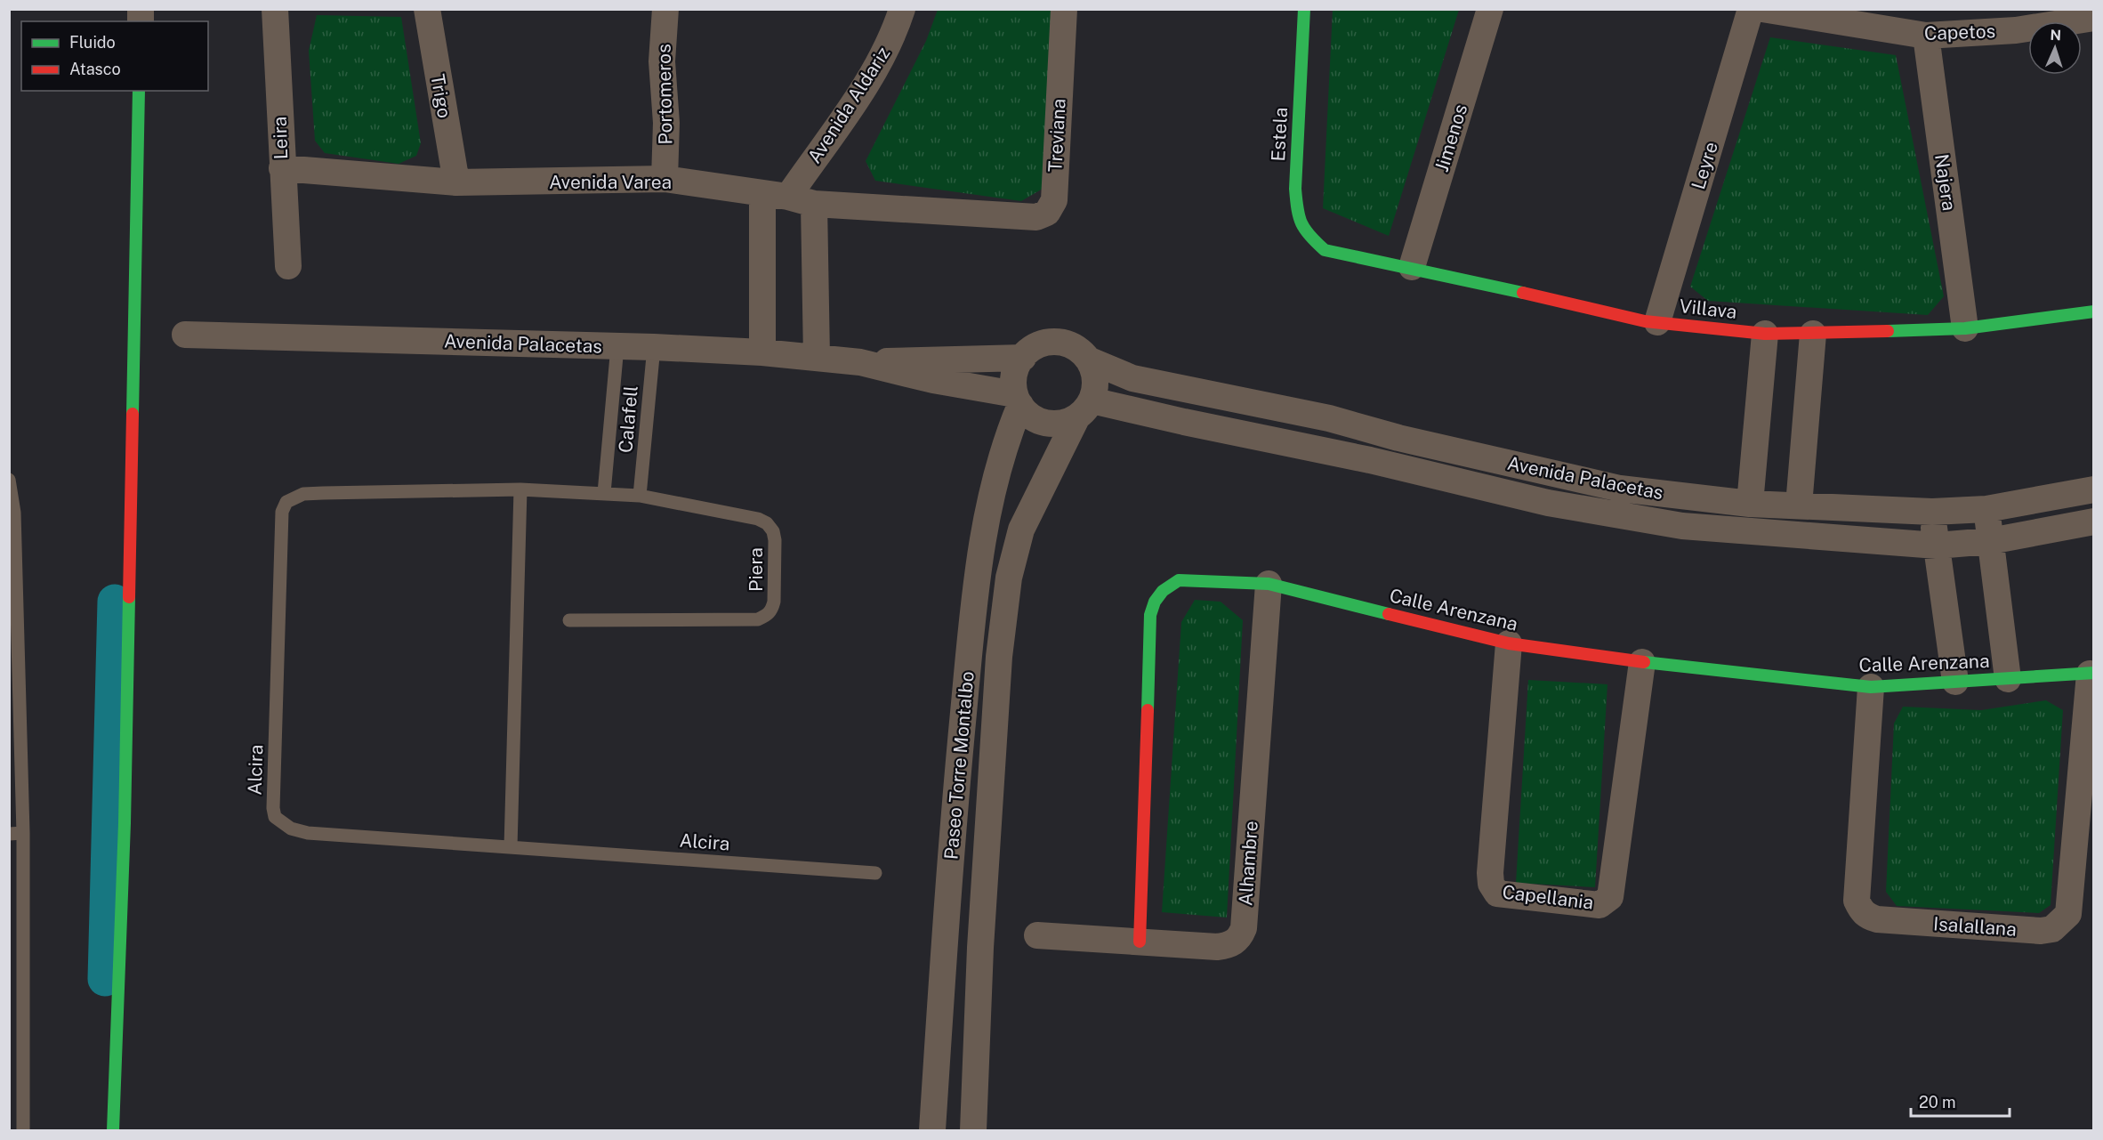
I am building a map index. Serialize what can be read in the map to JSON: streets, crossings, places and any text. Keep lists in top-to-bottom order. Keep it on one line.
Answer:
{"streets":{"street":["Capetos","Portomeros","Trigo","Avenida Aldariz","Estela","Treviana","Leira","Jimenos","Leyre","Avenida Varea","Najera","Villava","Avenida Palacetas","Calle Arenzana","Paseo Torre Montalbo","Alhambre","Capellania","Isalallana"],"lane":["Calafell","Piera","Alcira"]},"crossings":[["Capetos","Najera"],["Portomeros","Avenida Varea"],["Trigo","Avenida Varea"],["Avenida Aldariz","Avenida Varea"],["Estela","Villava"],["Treviana","Avenida Varea"],["Leira","Avenida Varea"],["Jimenos","Villava"],["Leyre","Villava"],["Najera","Villava"],["Avenida Palacetas","Calafell"],["Avenida Palacetas","Paseo Torre Montalbo"],["Calafell","Piera"],["Calafell","Alcira"],["Piera","Alcira"],["Calle Arenzana","Alhambre"],["Calle Arenzana","Capellania"],["Calle Arenzana","Isalallana"]],"legend":["Fluido","Atasco"],"scale_bar":"20 m","north":"top"}
